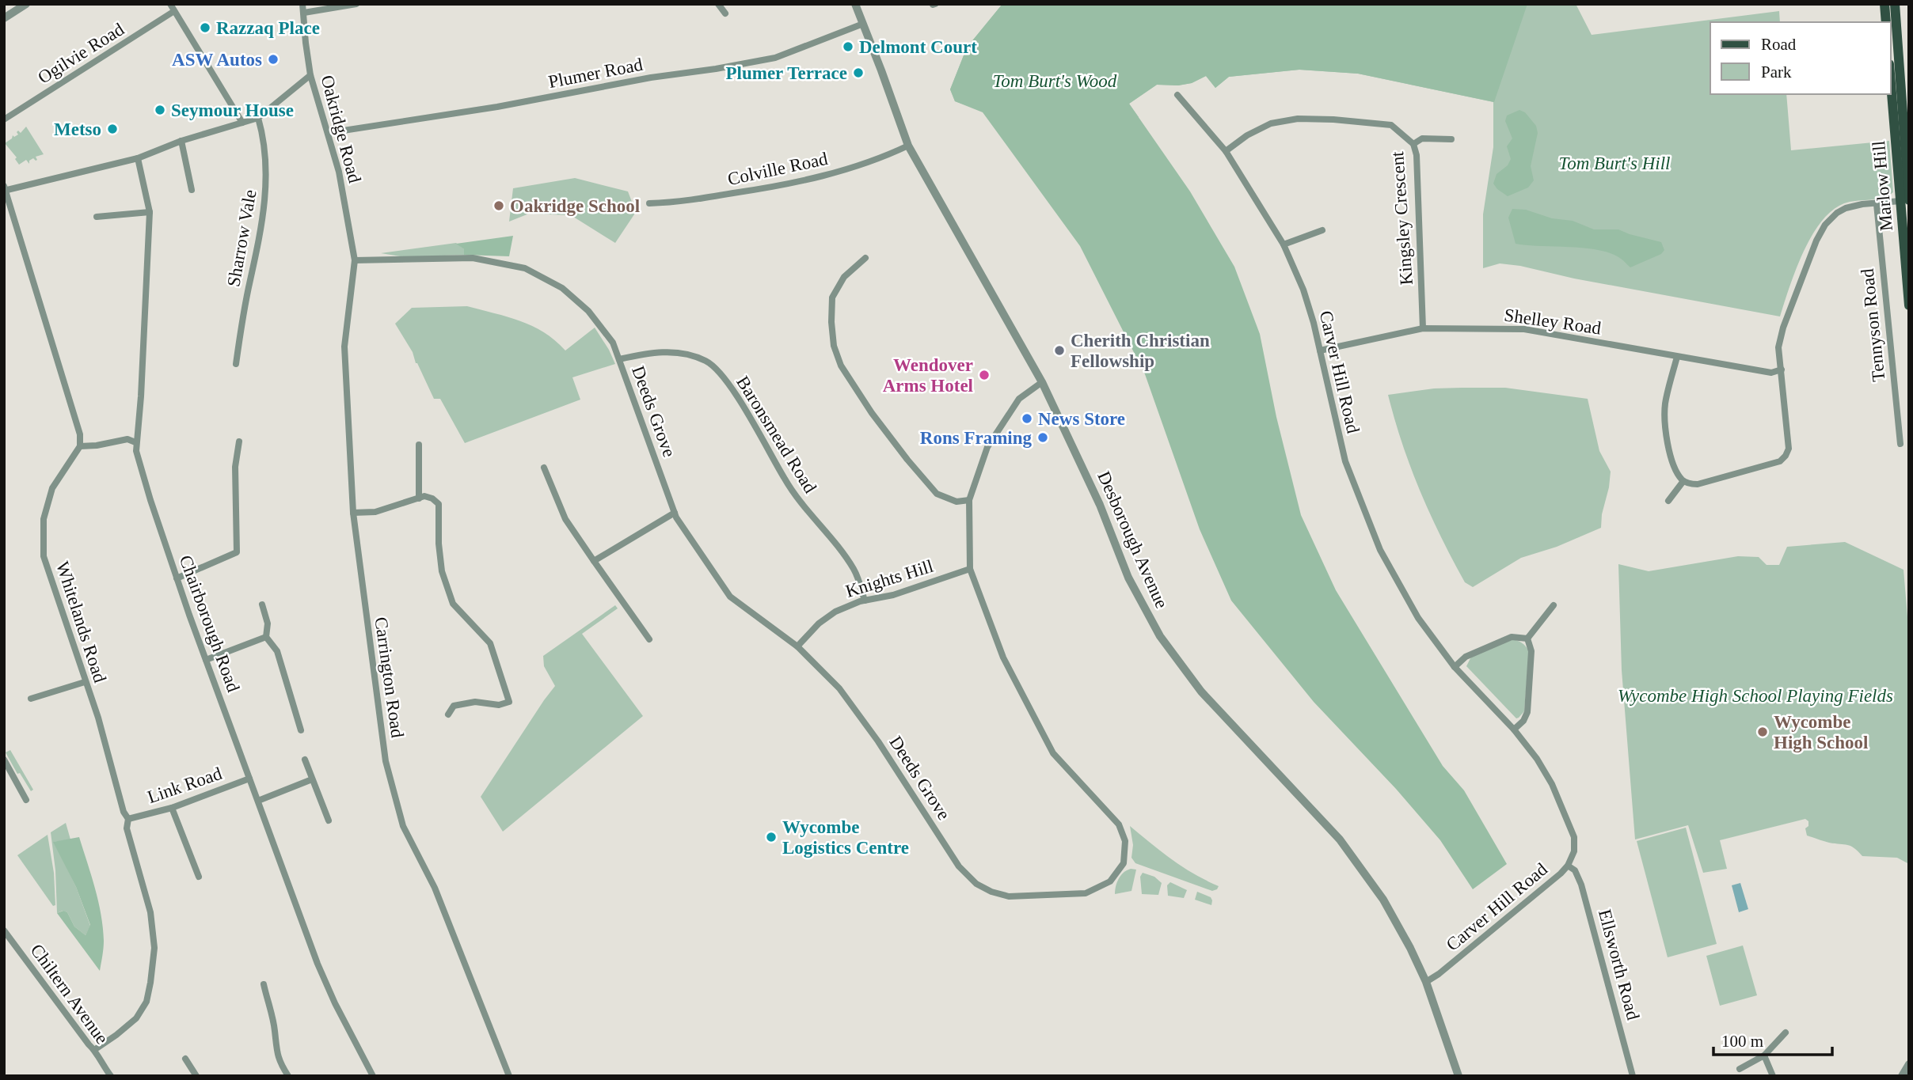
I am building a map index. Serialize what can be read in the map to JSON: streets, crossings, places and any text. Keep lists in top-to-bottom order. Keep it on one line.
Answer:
{"streets":{"main road":["Marlow Hill"],"street":["Ogilvie Road","Plumer Road","Oakridge Road","Colville Road","Kingsley Crescent","Sharrow Vale","Shelley Road","Tennyson Road","Carver Hill Road","Deeds Grove","Baronsmead Road","Desborough Avenue","Knights Hill","Whitelands Road","Chairborough Road","Carrington Road","Link Road","Ellsworth Road","Chiltern Avenue"]},"crossings":[["Plumer Road","Oakridge Road"],["Plumer Road","Desborough Avenue"],["Oakridge Road","Deeds Grove"],["Oakridge Road","Carrington Road"],["Colville Road","Desborough Avenue"],["Kingsley Crescent","Shelley Road"],["Kingsley Crescent","Carver Hill Road"],["Shelley Road","Carver Hill Road"],["Carver Hill Road","Desborough Avenue"],["Carver Hill Road","Ellsworth Road"],["Deeds Grove","Baronsmead Road"],["Deeds Grove","Desborough Avenue"],["Deeds Grove","Knights Hill"],["Deeds Grove","Carrington Road"],["Baronsmead Road","Knights Hill"],["Whitelands Road","Link Road"],["Whitelands Road","Chiltern Avenue"],["Chairborough Road","Link Road"]],"parks":["Tom Burt's Wood","Tom Burt's Hill","Wycombe High School Playing Fields"],"places":["Razzaq Place","Delmont Court","ASW Autos","Plumer Terrace","Seymour House","Metso","Oakridge School","Cherith Christian Fellowship","Wendover Arms Hotel","News Store","Rons Framing","Wycombe High School","Wycombe Logistics Centre"],"legend":["Road","Park"],"scale_bar":"100 m"}
